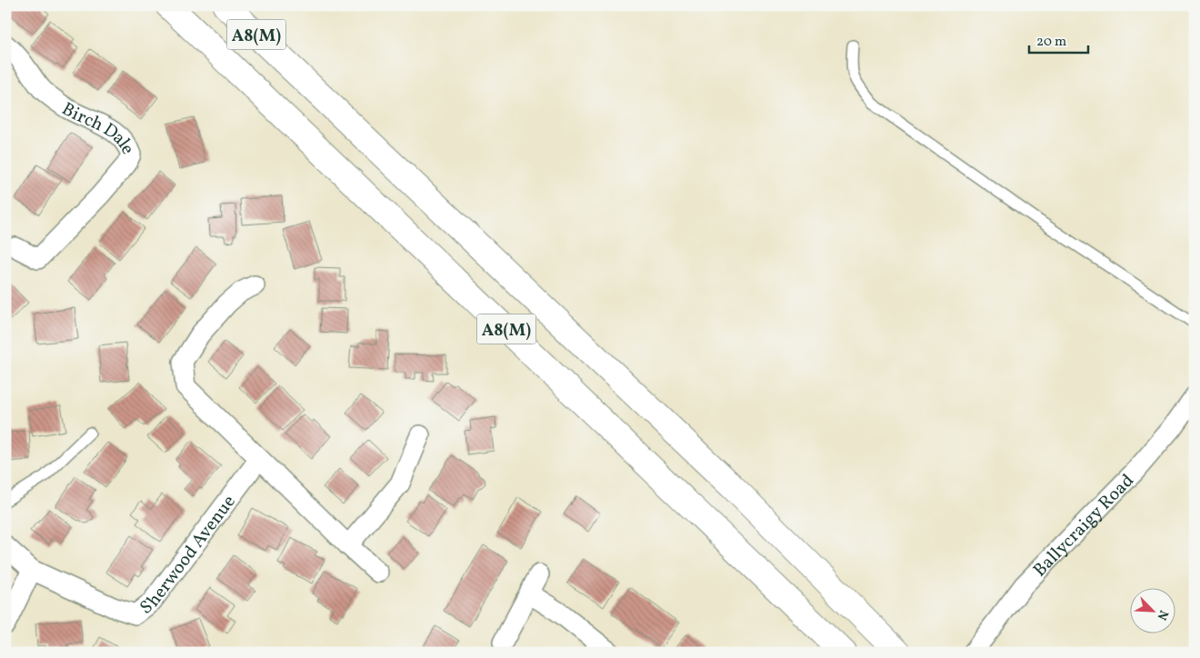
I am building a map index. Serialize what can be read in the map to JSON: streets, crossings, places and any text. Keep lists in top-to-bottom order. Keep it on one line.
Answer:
{"streets":{"highway":["A8(M)"],"street":["Birch Dale","Ballycraigy Road","Sherwood Avenue"]},"scale_bar":"20 m","north":"bottom right"}
